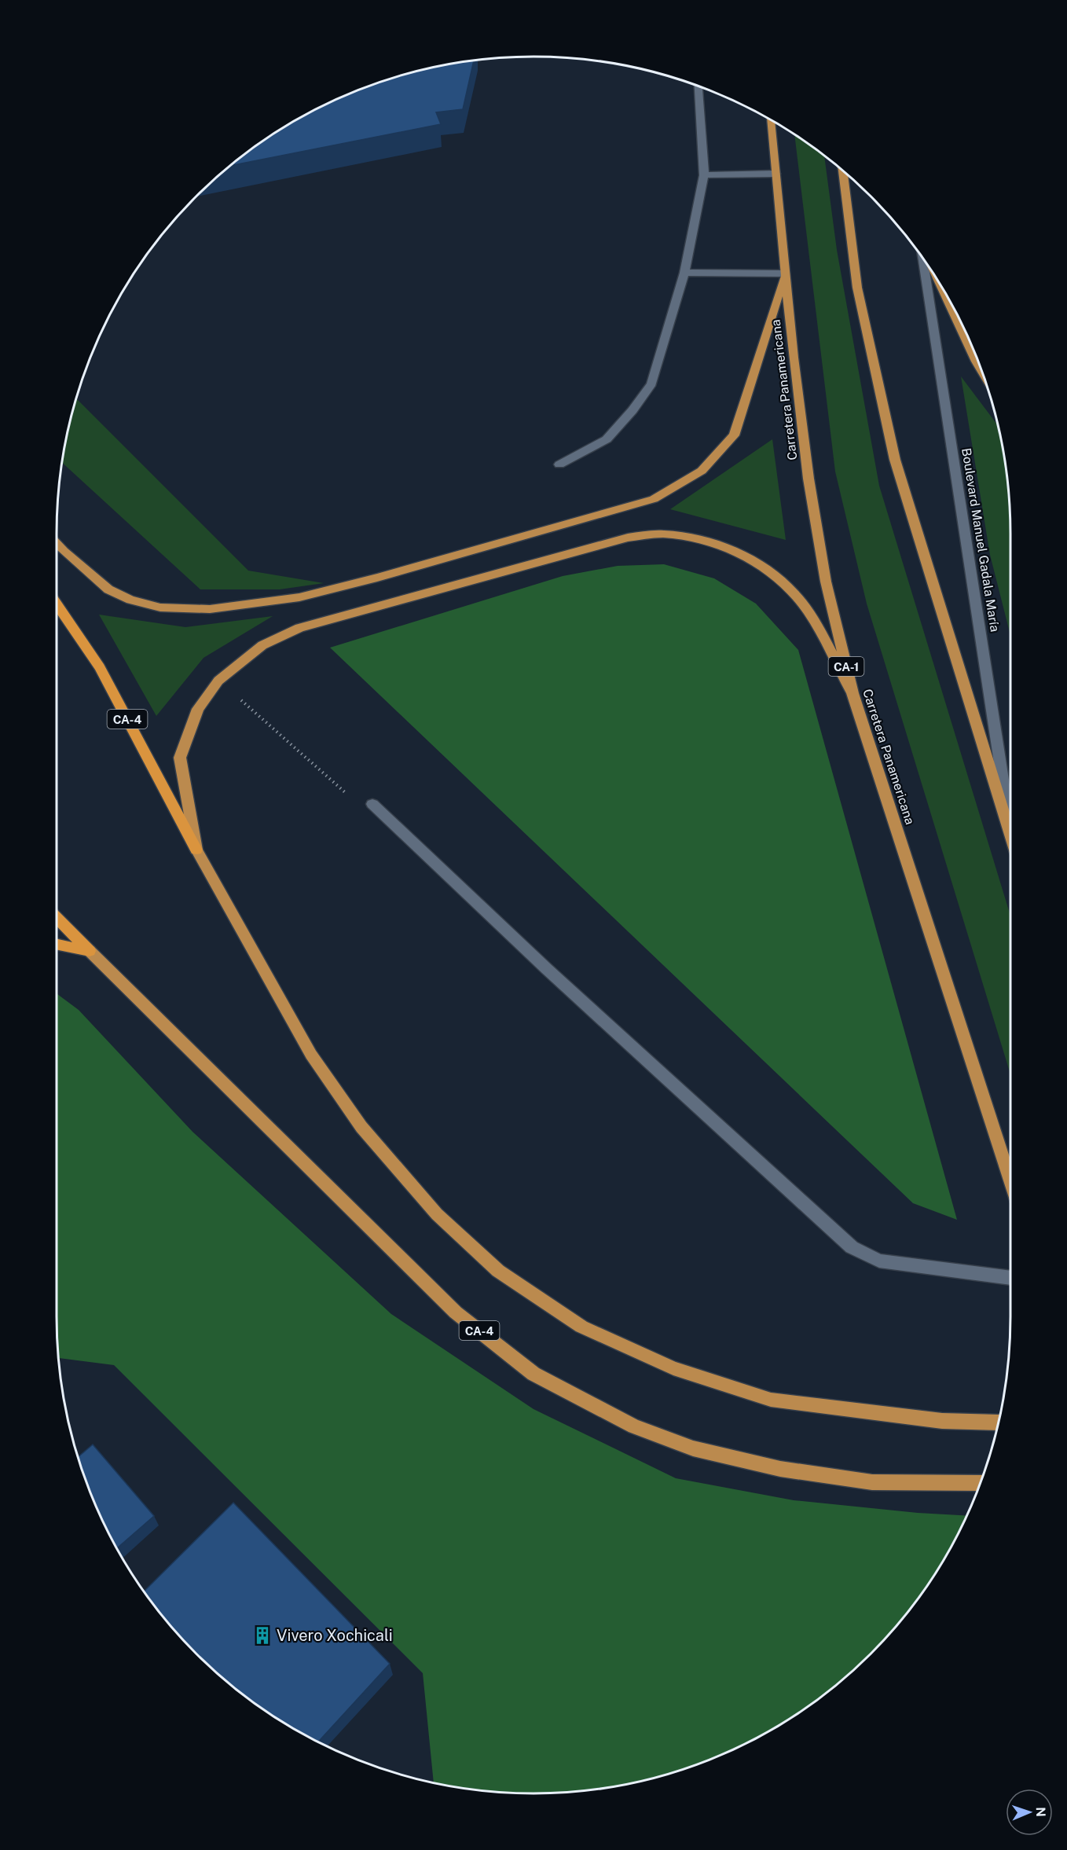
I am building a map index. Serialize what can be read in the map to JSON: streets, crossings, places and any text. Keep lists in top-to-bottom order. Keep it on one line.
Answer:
{"streets":{"highway":["CA-4"],"main road":["Carretera Panamericana","CA-1"],"street":["Boulevard Manuel Gadala María"]},"places":{"building":["Vivero Xochicali"]},"north":"right"}
